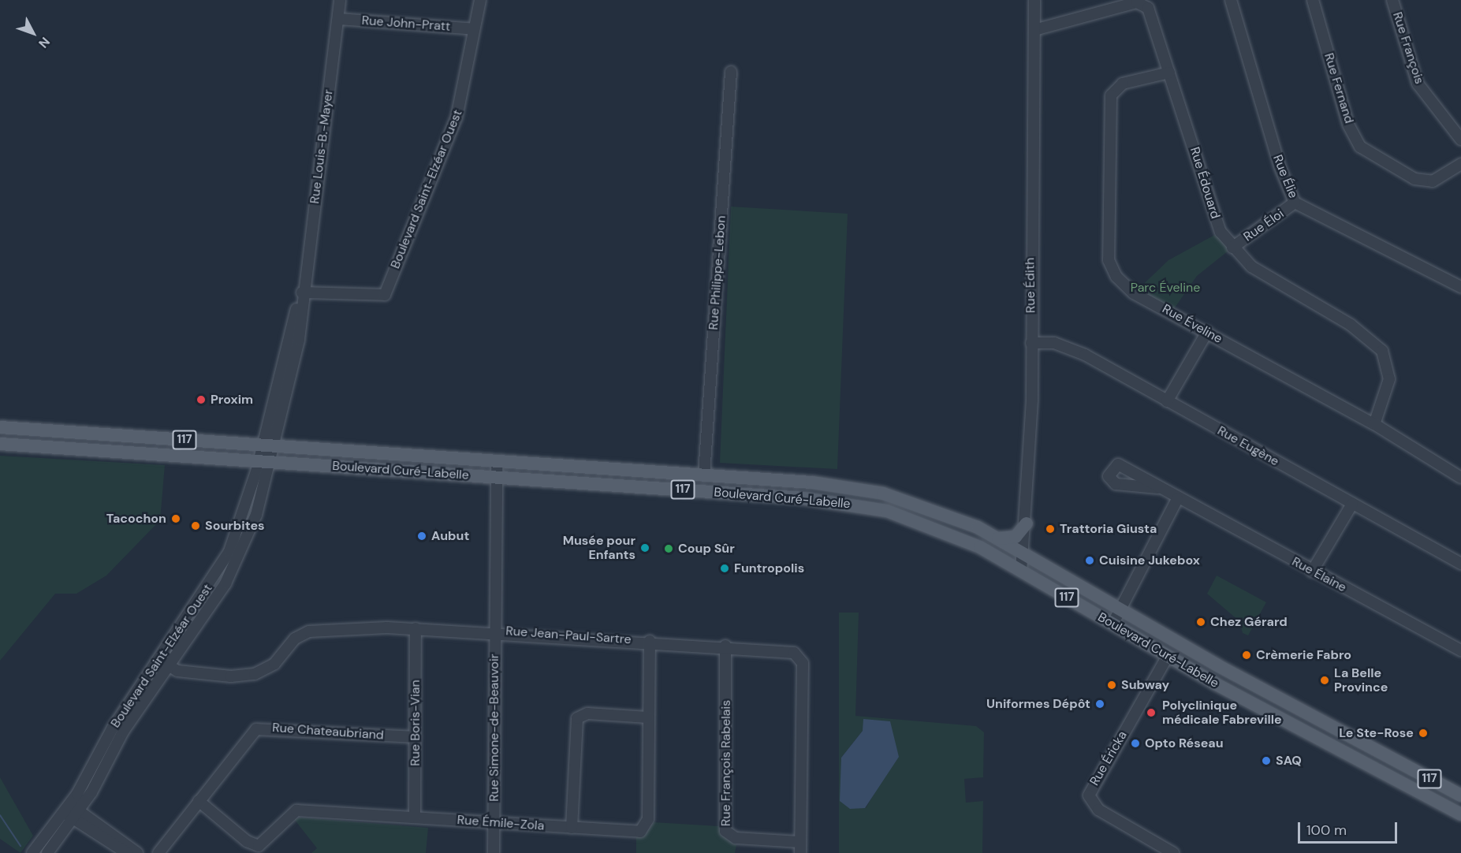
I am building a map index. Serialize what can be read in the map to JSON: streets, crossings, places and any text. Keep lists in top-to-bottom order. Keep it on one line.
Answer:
{"streets":{"main road":["117","Boulevard Curé-Labelle"],"street":["Rue John-Pratt","Rue François","Rue Fernand","Rue Louis-B.-Mayer","Rue Élie","Rue Édouard","Boulevard Saint-Elzéar Ouest","Rue Éloi","Rue Philippe-Lebon","Rue Édith","Rue Éveline","Rue Eugène","Rue Élaine","Rue Jean-Paul-Sartre","Rue Boris-Vian","Rue Simone-de-Beauvoir","Rue Chateaubriand","Rue Éricka","Rue François Rabelais","Rue Émile-Zola"]},"crossings":[["Rue John-Pratt","Rue Louis-B.-Mayer"],["Rue John-Pratt","Boulevard Saint-Elzéar Ouest"],["Rue Louis-B.-Mayer","Boulevard Saint-Elzéar Ouest"],["Rue Louis-B.-Mayer","Boulevard Curé-Labelle"],["Rue Élie","Rue Éloi"],["Rue Édouard","Rue Éloi"],["Rue Édouard","Rue Édith"],["Rue Édouard","Rue Éveline"],["Boulevard Saint-Elzéar Ouest","Boulevard Curé-Labelle"],["Boulevard Saint-Elzéar Ouest","Rue Jean-Paul-Sartre"],["Rue Philippe-Lebon","Boulevard Curé-Labelle"],["Rue Édith","Rue Eugène"],["Rue Édith","Boulevard Curé-Labelle"],["Boulevard Curé-Labelle","Rue Simone-de-Beauvoir"],["Boulevard Curé-Labelle","Rue Éricka"],["Rue Jean-Paul-Sartre","Rue Boris-Vian"],["Rue Jean-Paul-Sartre","Rue Simone-de-Beauvoir"],["Rue Jean-Paul-Sartre","Rue François Rabelais"],["Rue Jean-Paul-Sartre","Rue Émile-Zola"],["Rue Boris-Vian","Rue Chateaubriand"],["Rue Boris-Vian","Rue Émile-Zola"],["Rue Simone-de-Beauvoir","Rue Émile-Zola"],["Rue Chateaubriand","Rue Émile-Zola"]],"parks":["Parc Éveline"],"places":["Proxim","Tacochon","Sourbites","Trattoria Giusta","Aubut","Musée pour Enfants","Coup Sûr","Cuisine Jukebox","Funtropolis","Chez Gérard","Crèmerie Fabro","La Belle Province","Subway","Uniformes Dépôt","Polyclinique médicale Fabreville","Le Ste-Rose","Opto Réseau","SAQ"],"scale_bar":"100 m","north":"bottom right"}
